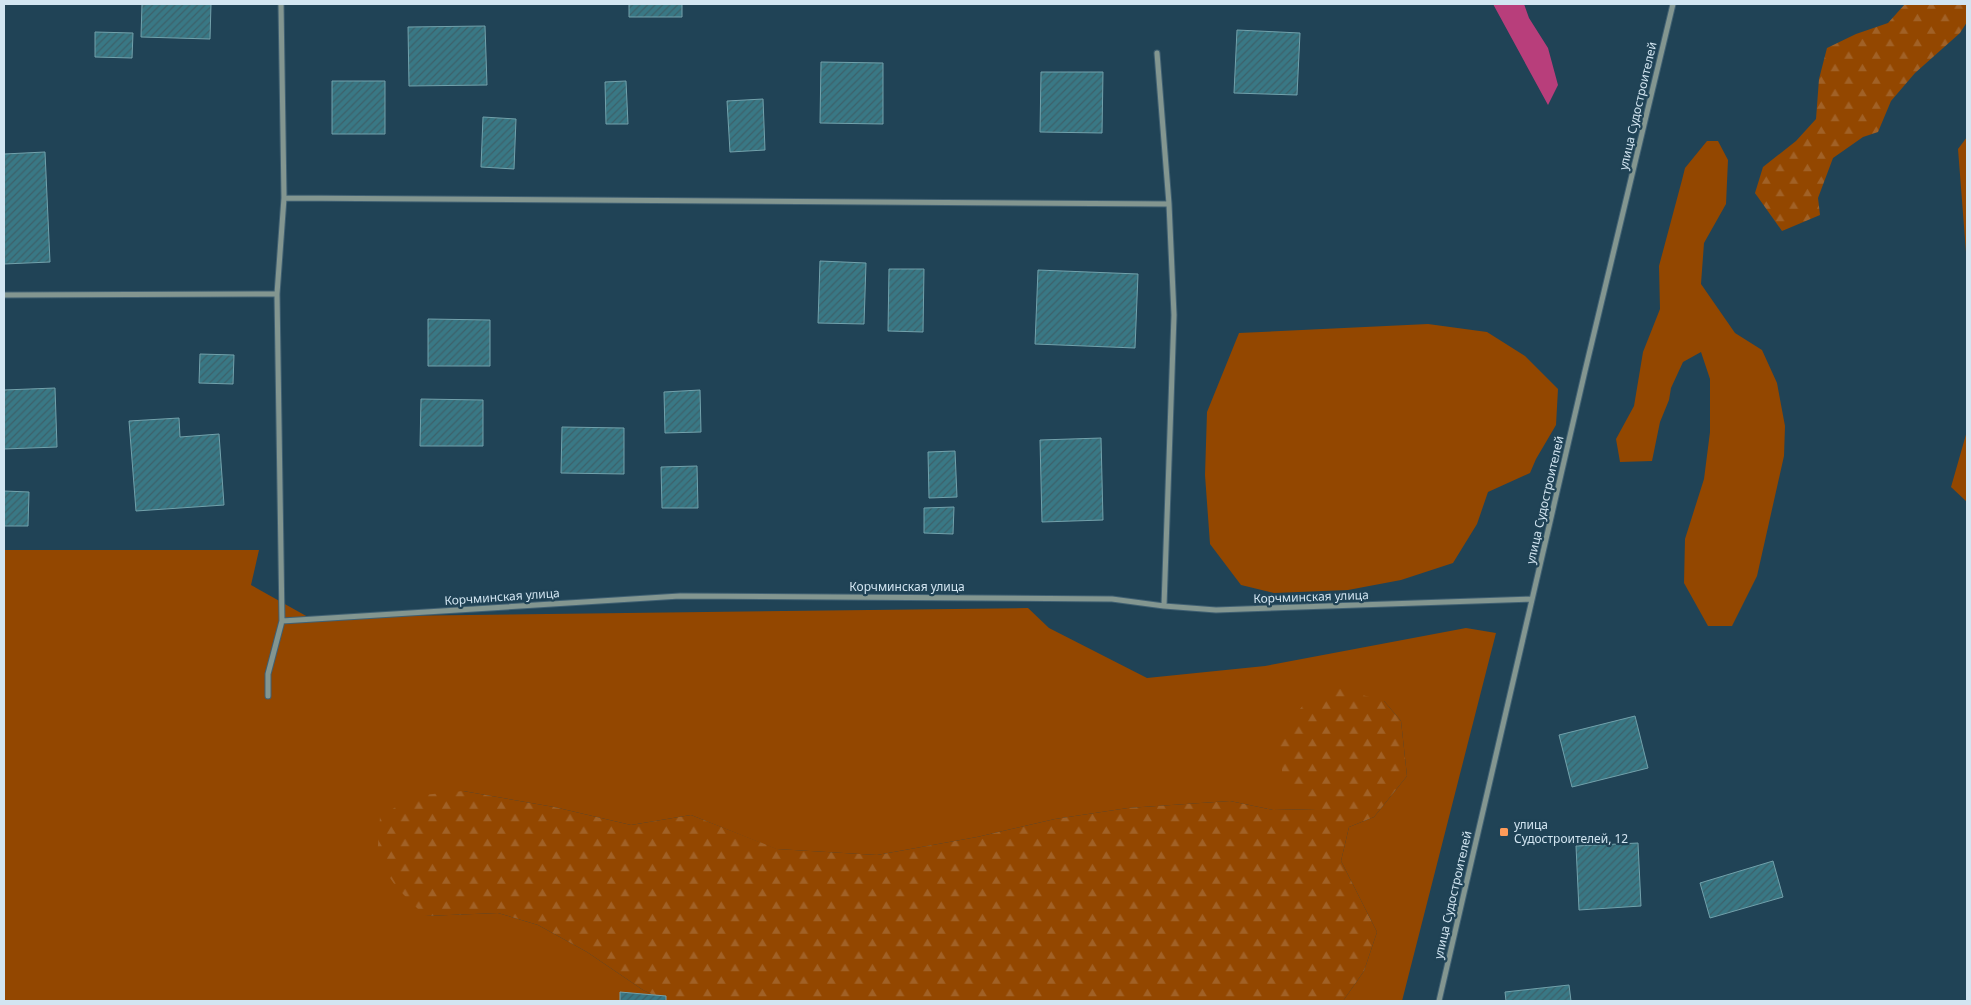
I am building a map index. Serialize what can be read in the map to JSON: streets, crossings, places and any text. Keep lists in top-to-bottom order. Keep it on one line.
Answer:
{"streets":{"street":["улица Судостроителей","Корчминская улица"]},"crossings":[["улица Судостроителей","Корчминская улица"]],"places":{"transit":["улица Судостроителей, 12"]}}
